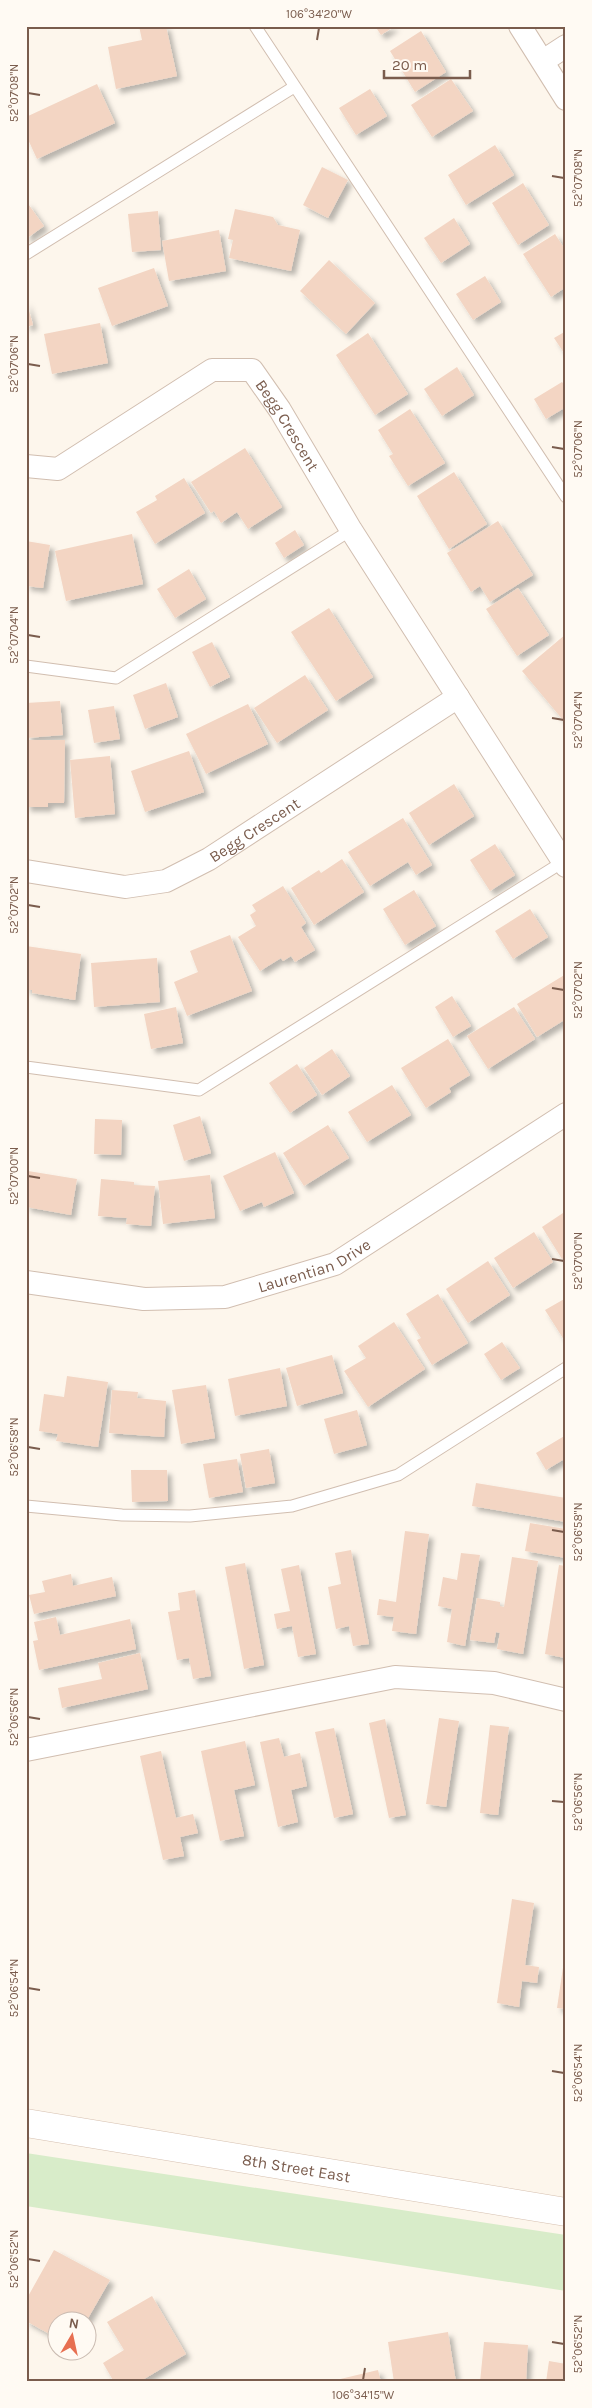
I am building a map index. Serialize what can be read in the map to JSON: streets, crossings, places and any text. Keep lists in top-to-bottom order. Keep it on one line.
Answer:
{"streets":{"main road":["8th Street East"],"street":["Begg Crescent","Laurentian Drive"]},"scale_bar":"20 m","north":"top","coordinates":["106°34'20\"W","52°07'08\"N","52°07'06\"N","52°07'04\"N","52°07'02\"N","52°07'00\"N","52°06'58\"N","52°06'56\"N","52°06'54\"N","52°06'52\"N","106°34'15\"W"]}
